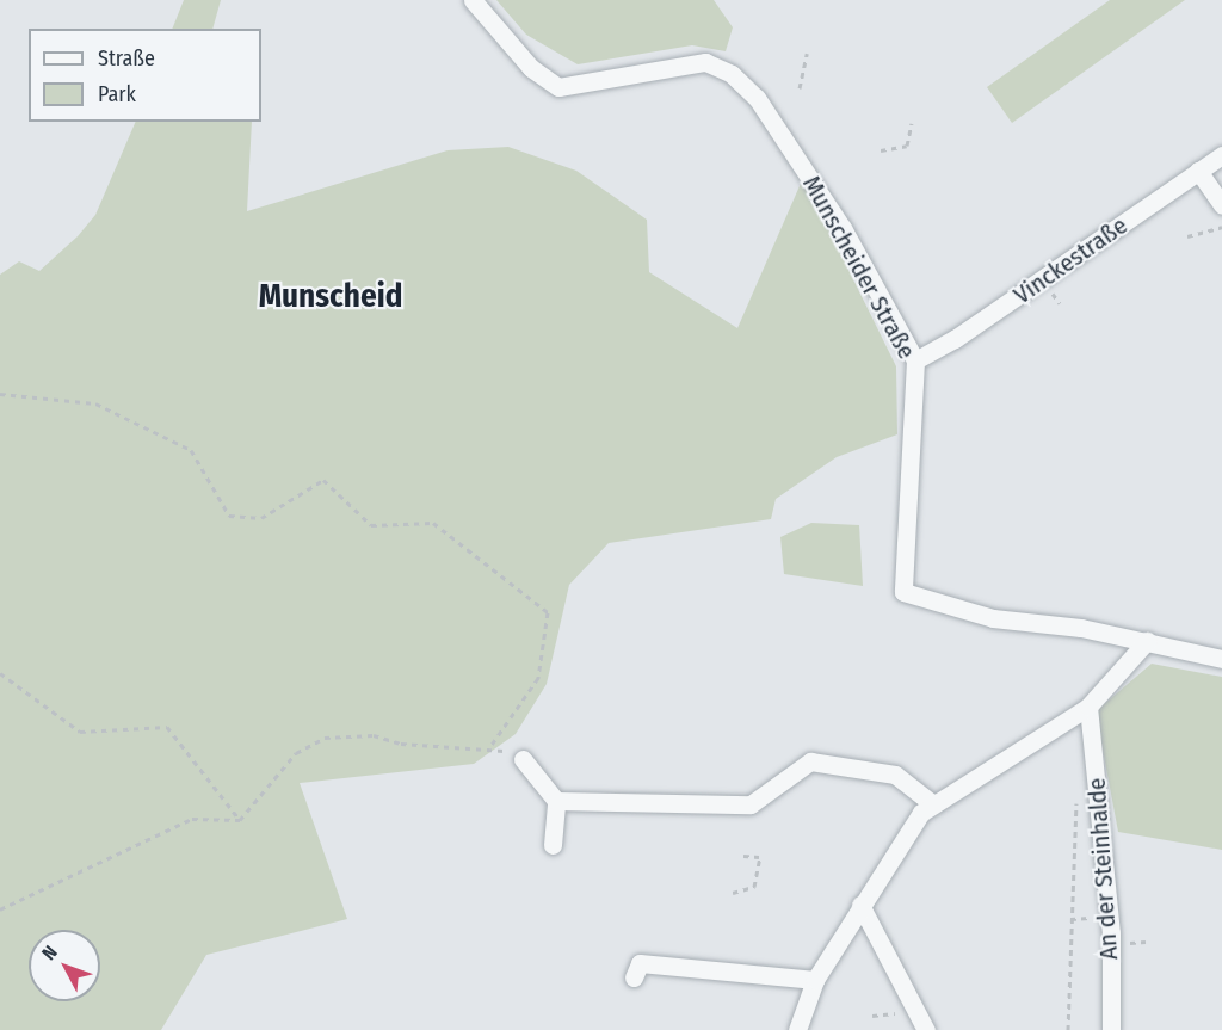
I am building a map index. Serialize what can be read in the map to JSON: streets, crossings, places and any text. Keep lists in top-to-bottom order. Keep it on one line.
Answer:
{"streets":{"street":["Vinckestraße","Munscheider Straße","An der Steinhalde"]},"crossings":[["Vinckestraße","Munscheider Straße"]],"districts":["Munscheid"],"legend":["Straße","Park"],"north":"top left"}
